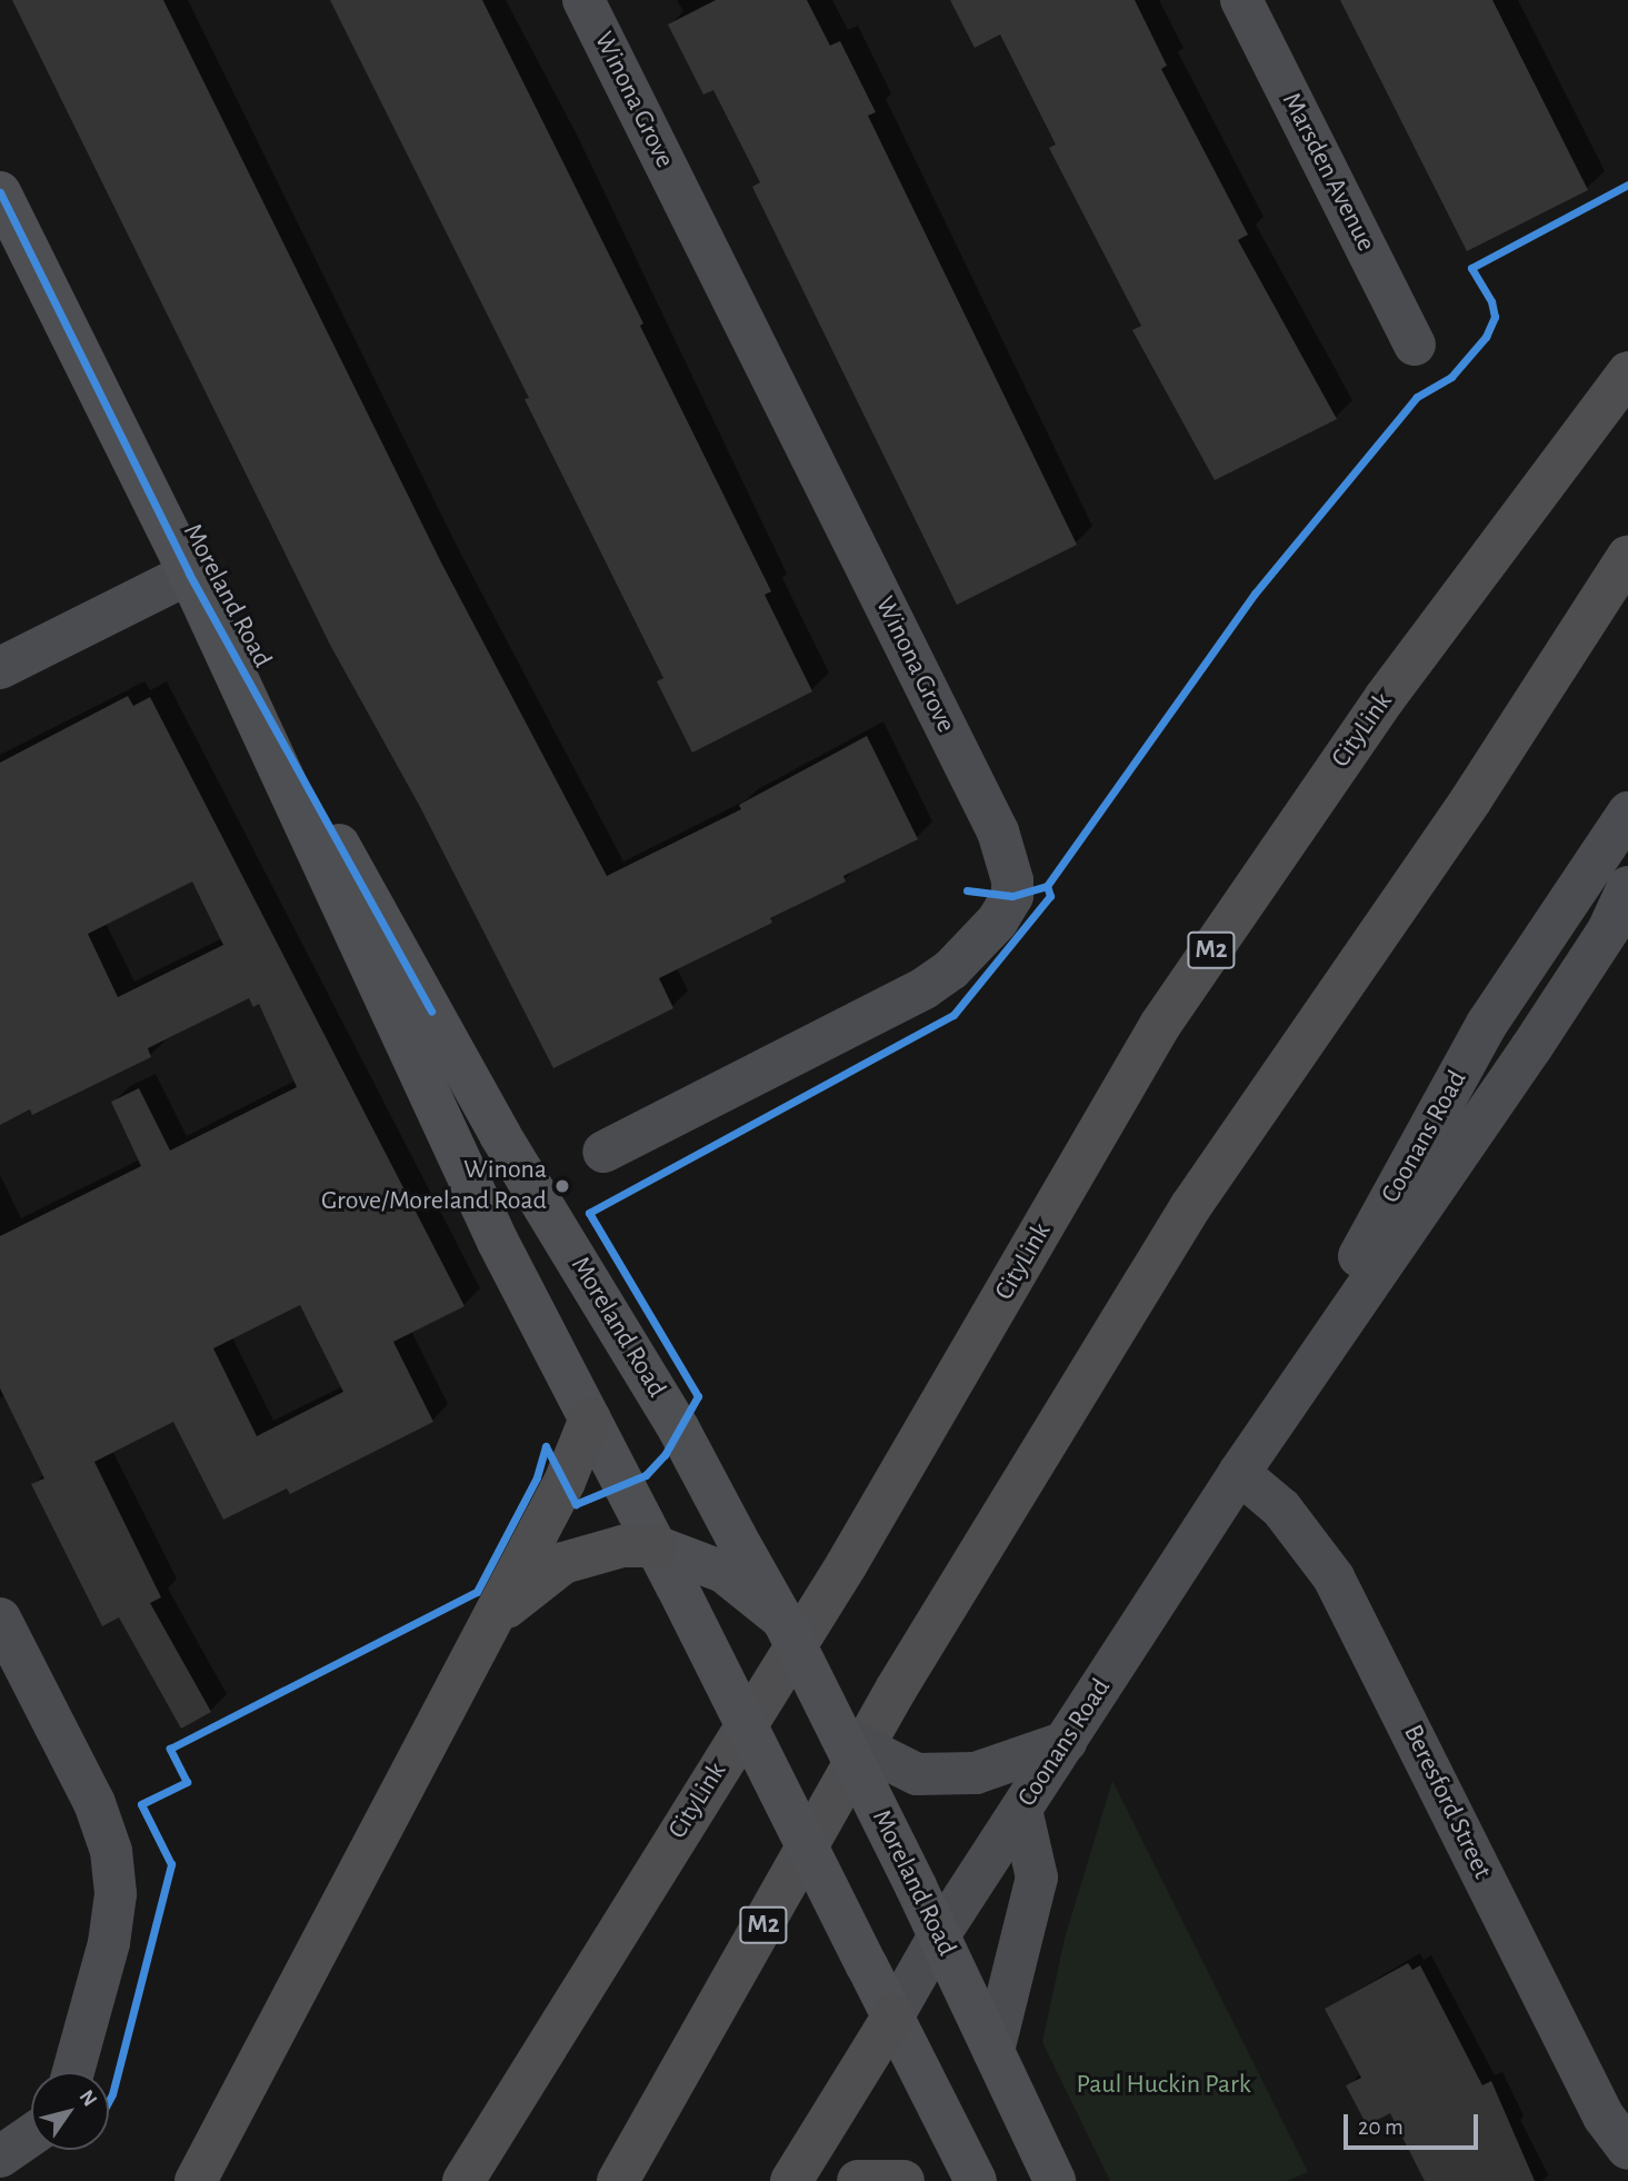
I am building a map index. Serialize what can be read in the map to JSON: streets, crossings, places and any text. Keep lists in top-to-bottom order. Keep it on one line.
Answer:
{"streets":{"highway":["CityLink","M2"],"main road":["Moreland Road"],"street":["Winona Grove","Marsden Avenue","Coonans Road","Beresford Street"]},"crossings":[["Moreland Road","Coonans Road"],["Coonans Road","Beresford Street"]],"parks":["Paul Huckin Park"],"places":["Winona Grove/Moreland Road"],"scale_bar":"20 m","north":"top right"}
